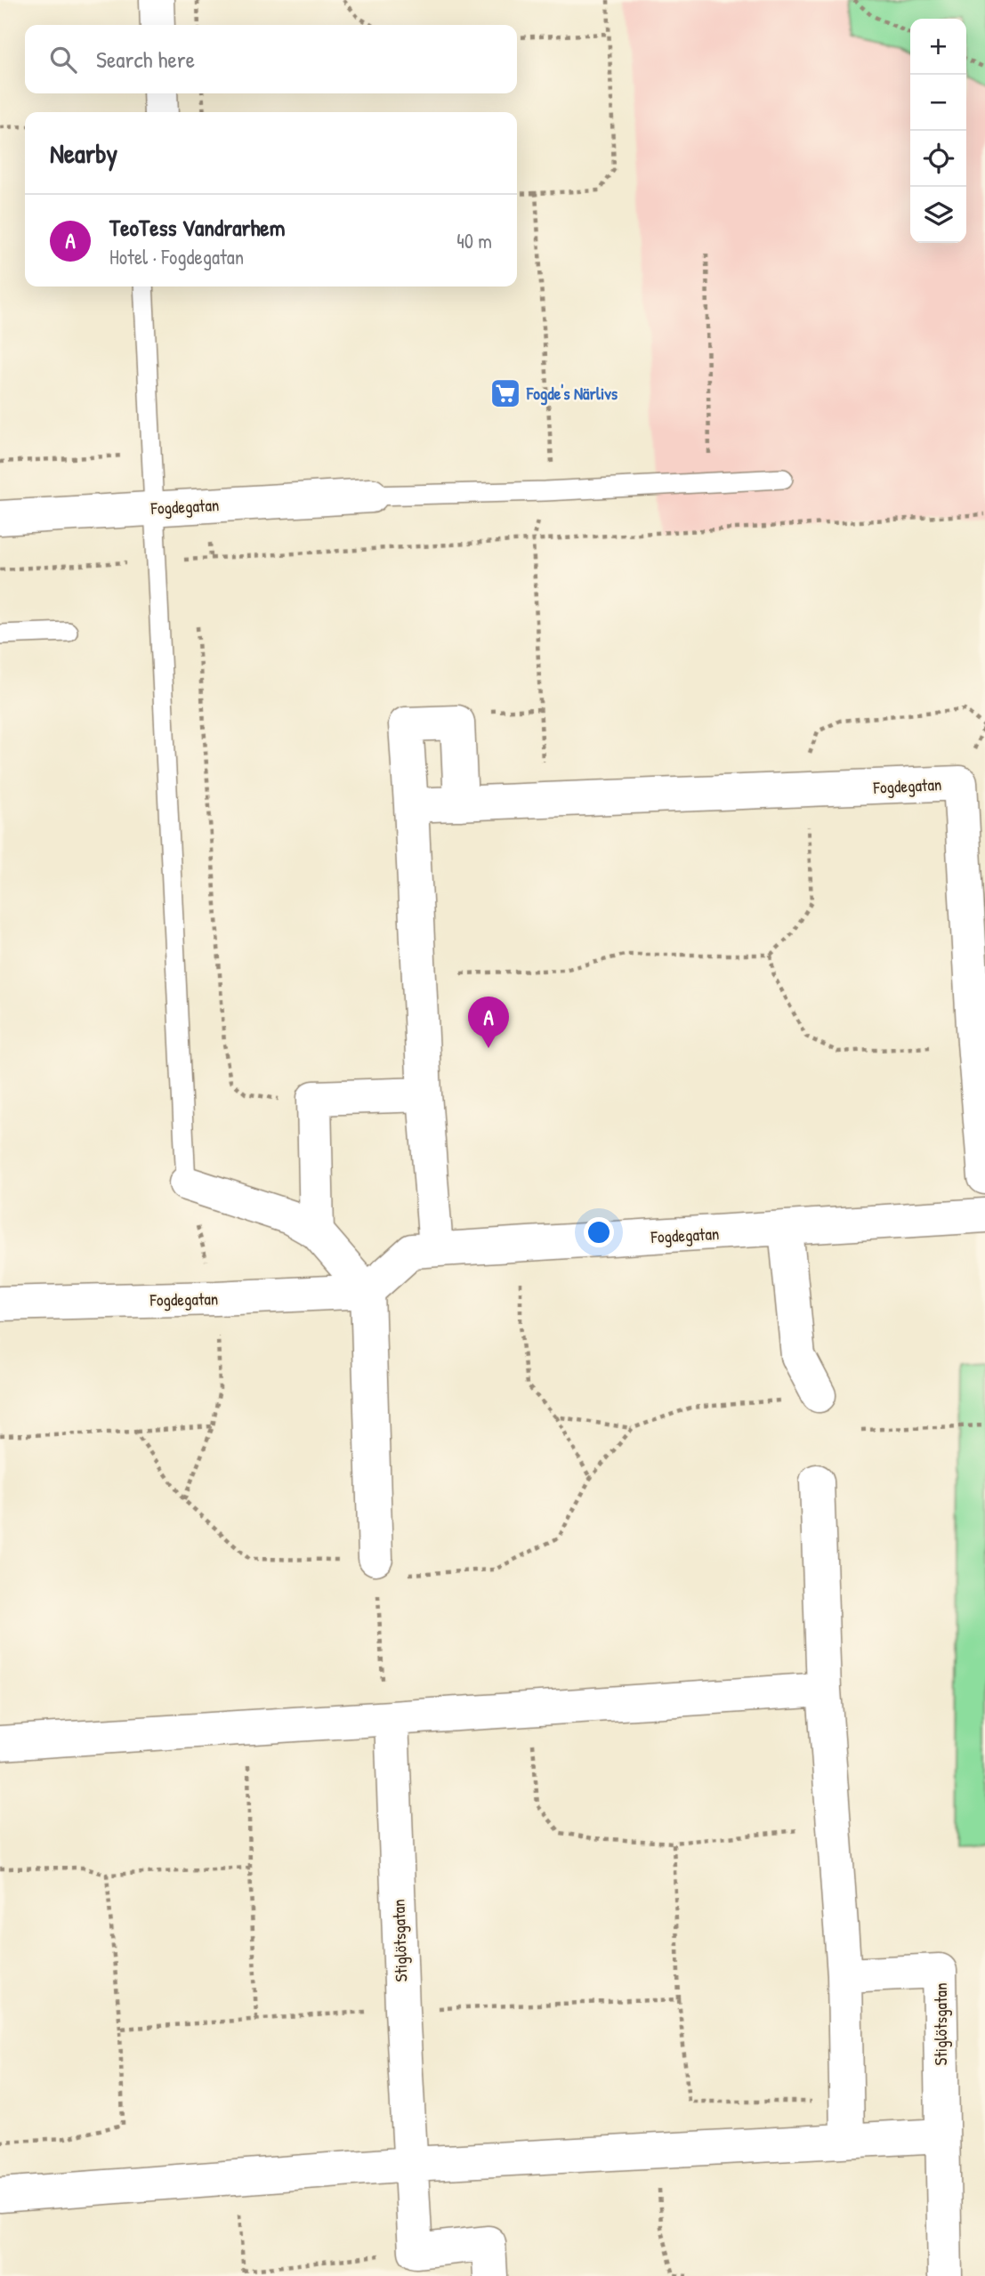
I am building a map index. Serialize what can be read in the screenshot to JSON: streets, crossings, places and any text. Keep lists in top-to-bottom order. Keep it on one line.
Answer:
{"streets":{"street":["Fogdegatan","Stiglötsgatan"]},"places":{"supermarket":["Fogde's Närlivs"]},"page":{"map_buttons":["+","−"],"search":"Search here","heading":"Nearby","list":[{"mark":"A","name":"TeoTess Vandrarhem","note":"Hotel · Fogdegatan","value":"40 m"}],"pins":"A"}}
